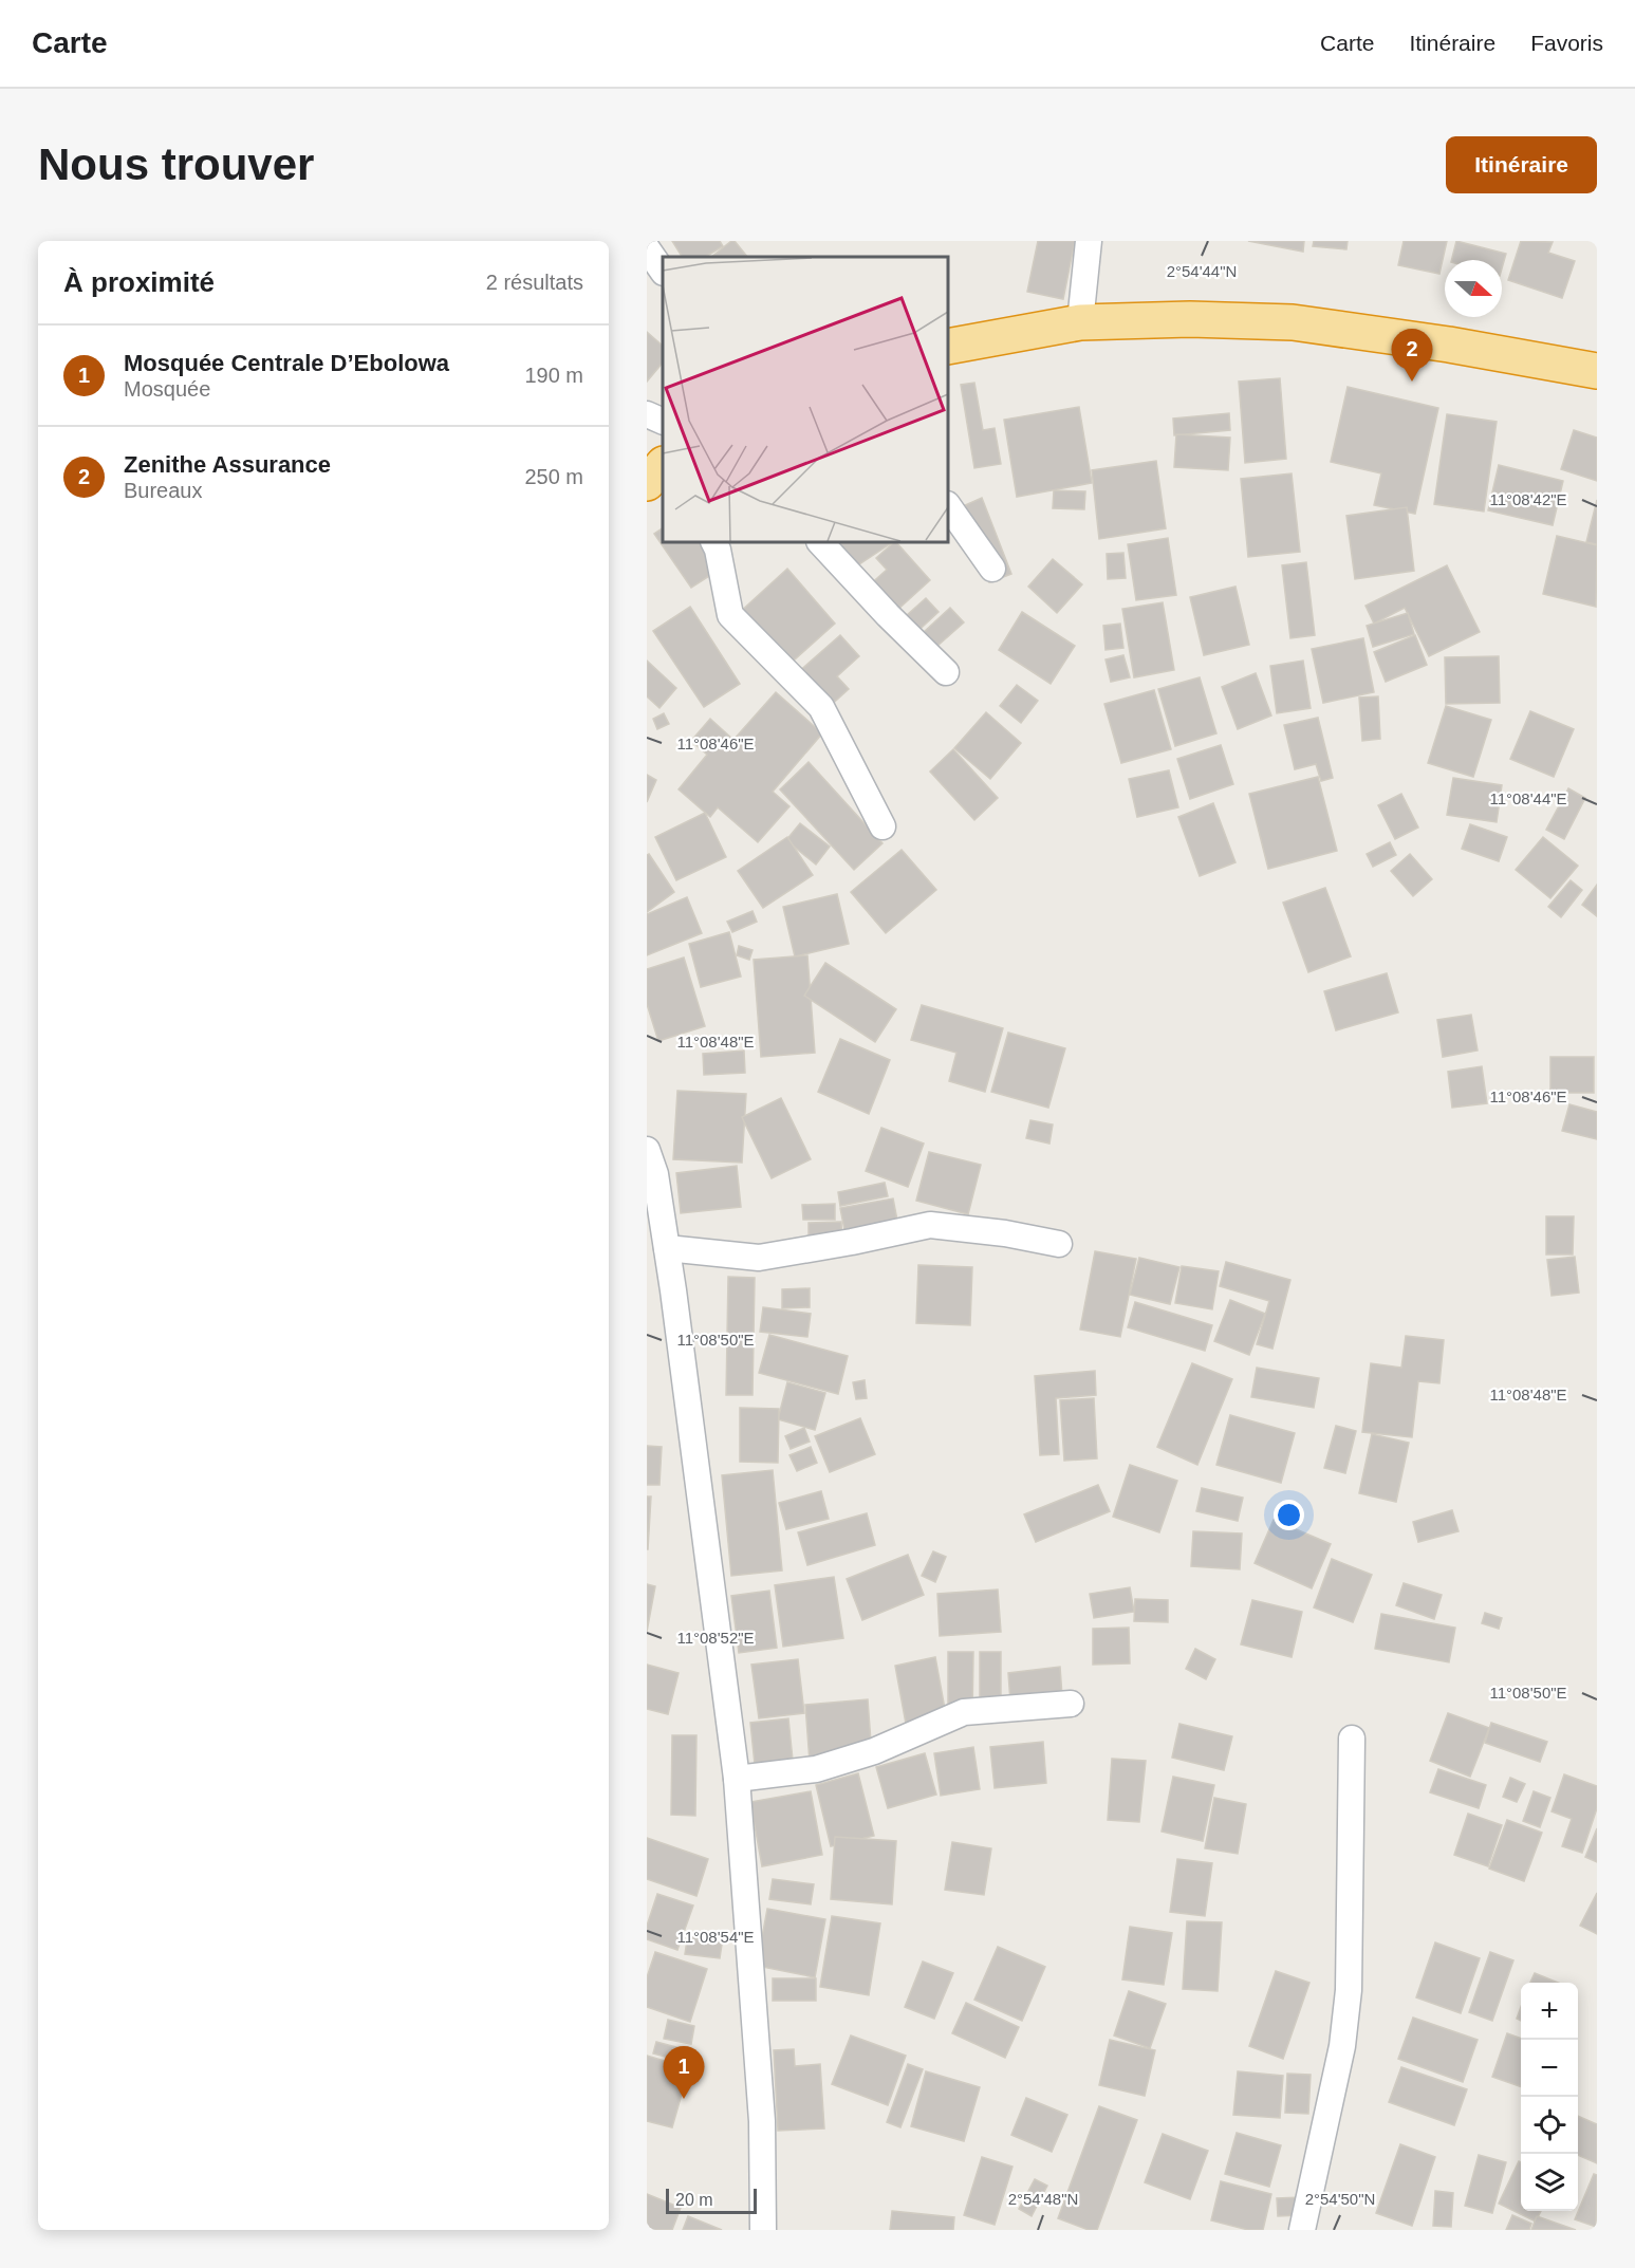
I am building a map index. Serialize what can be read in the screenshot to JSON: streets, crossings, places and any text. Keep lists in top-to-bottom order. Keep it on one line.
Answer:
{"scale_bar":"20 m","north":"right","page":{"header":"Carte","nav":["Carte","Itinéraire","Favoris"],"buttons":"Itinéraire","title":"Nous trouver","heading":["À proximité","2 résultats"],"list":[{"mark":"1","name":"Mosquée Centrale D’Ebolowa","note":"Mosquée","value":"190 m"},{"mark":"2","name":"Zenithe Assurance","note":"Bureaux","value":"250 m"}],"pins":["2","1"],"map_buttons":["+","−"],"scale":"20 m"},"coordinates":["2°54'44\"N","11°08'42\"E","11°08'46\"E","11°08'44\"E","11°08'48\"E","11°08'50\"E","11°08'52\"E","11°08'54\"E","2°54'48\"N","2°54'50\"N"]}
